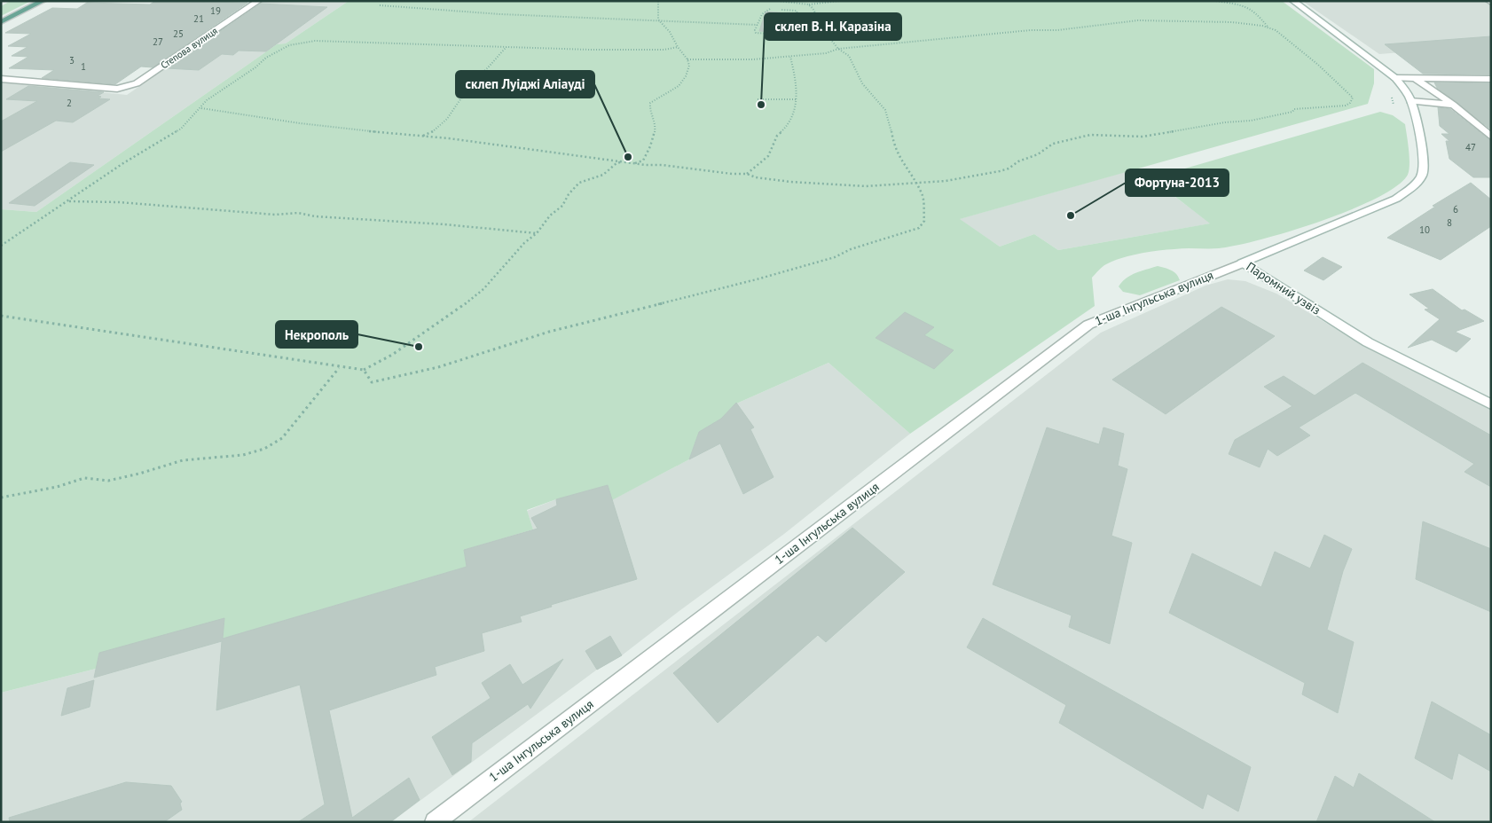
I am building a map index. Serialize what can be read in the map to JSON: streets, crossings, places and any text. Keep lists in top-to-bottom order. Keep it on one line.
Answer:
{"streets":{"street":["Степова вулиця","Паромний узвіз","1-ша Інгульська вулиця"]},"crossings":[["Паромний узвіз","1-ша Інгульська вулиця"]],"places":["склеп В. Н. Каразіна","склеп Луіджі Аліауді","Фортуна-2013","Некрополь"],"house_numbers":["19","21","25","27","3","1","2","47","6","8","10"]}
